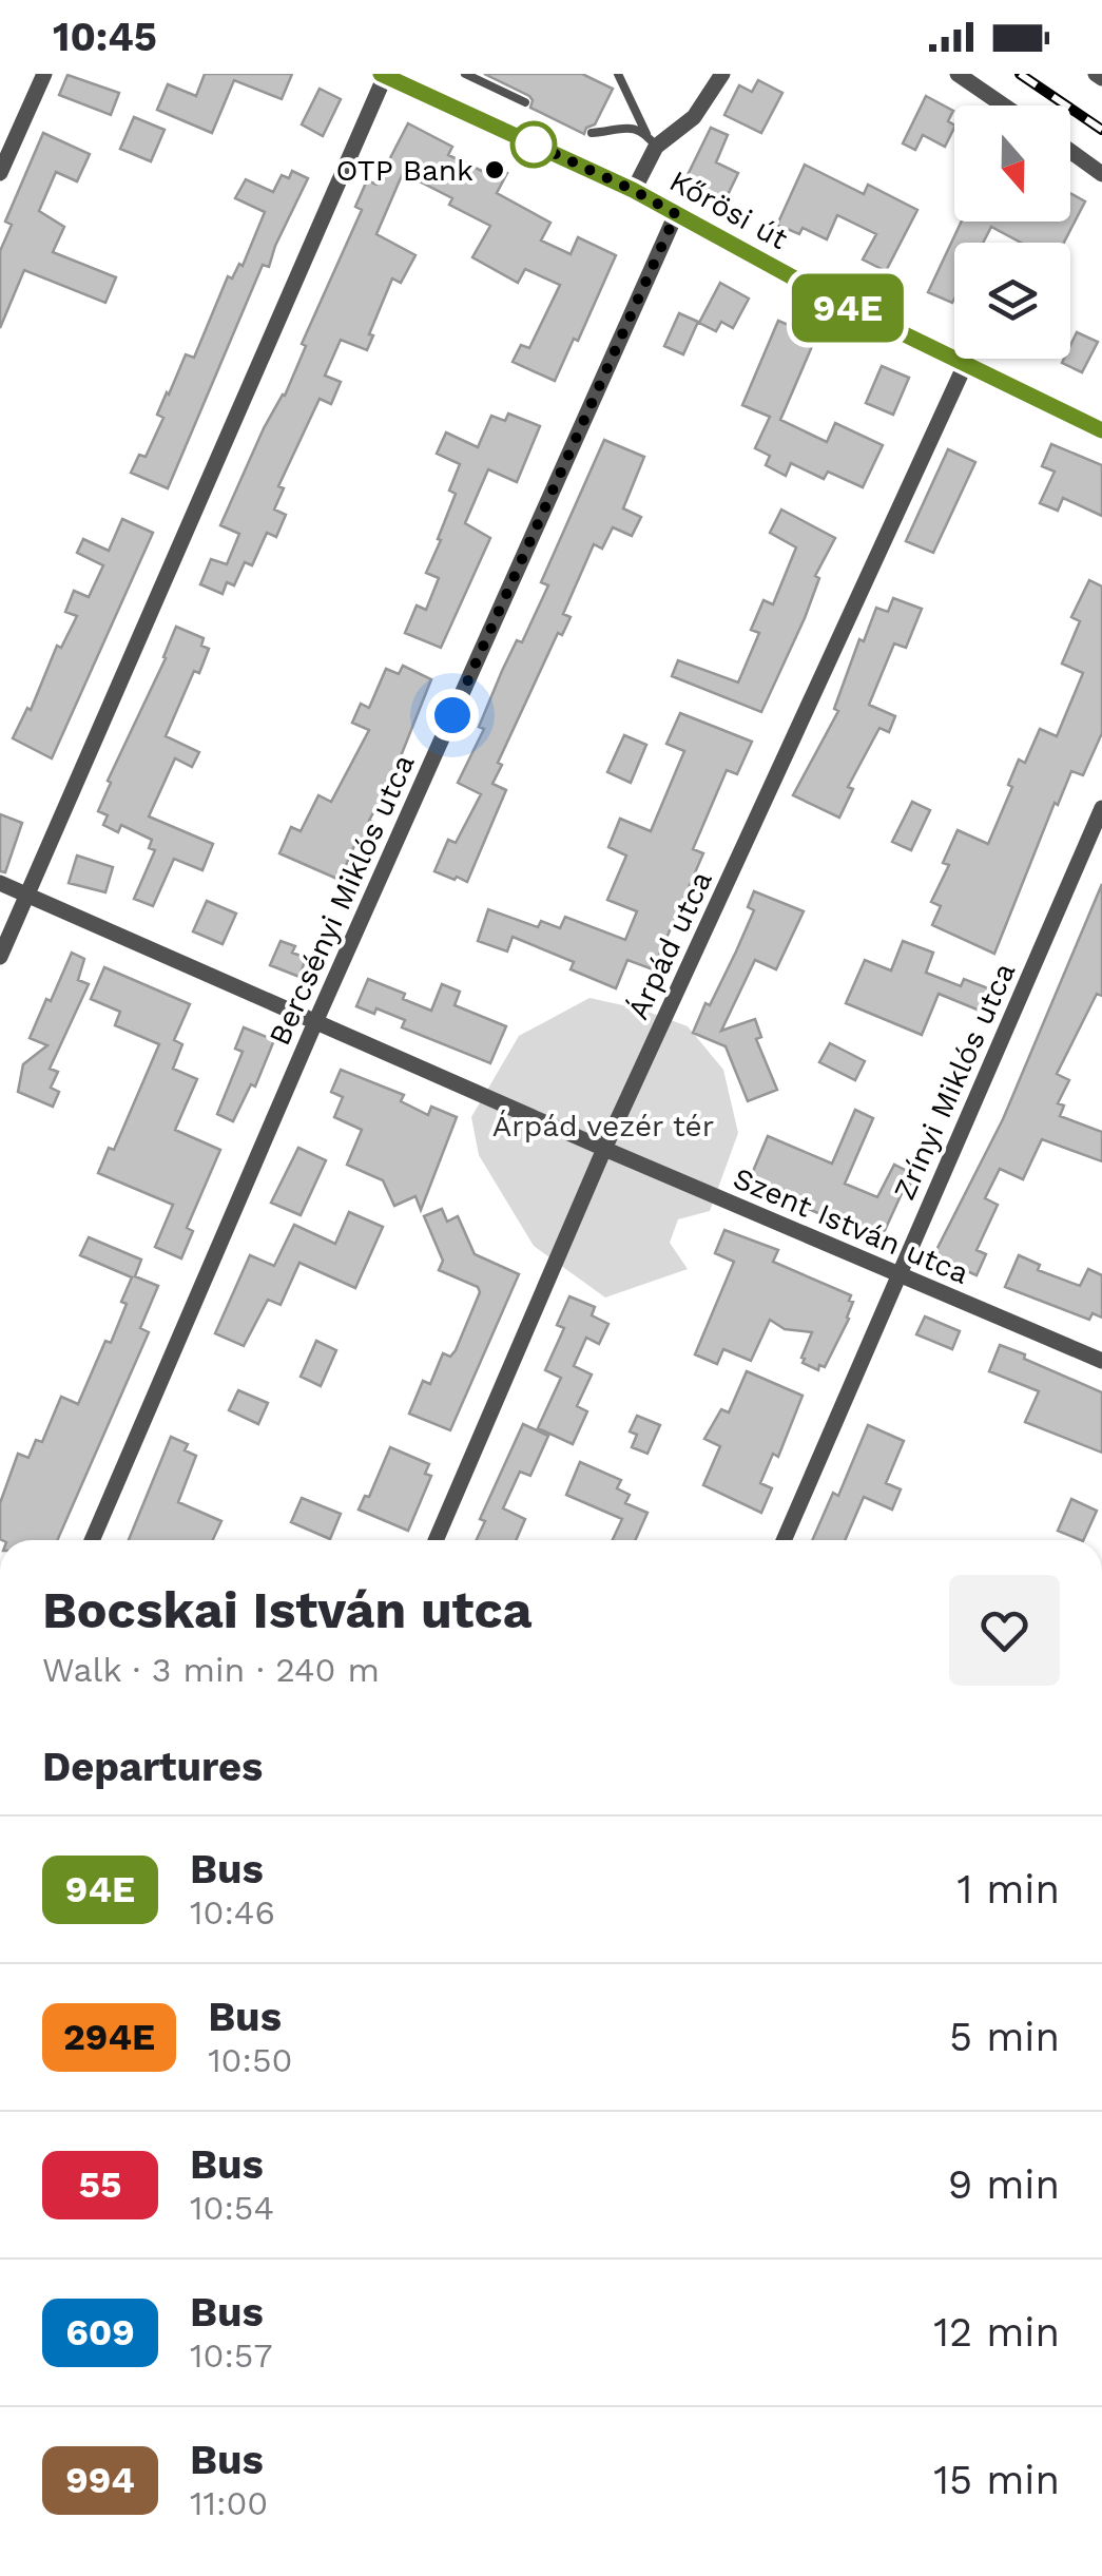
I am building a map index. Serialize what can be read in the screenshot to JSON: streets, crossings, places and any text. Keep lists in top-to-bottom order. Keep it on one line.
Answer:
{"streets":{"main road":["Kőrösi út"],"street":["Bercsényi Miklós utca","Árpád utca","Zrínyi Miklós utca","Szent István utca"]},"crossings":[["Kőrösi út","Bercsényi Miklós utca"],["Kőrösi út","Árpád utca"],["Bercsényi Miklós utca","Szent István utca"],["Árpád utca","Szent István utca"],["Zrínyi Miklós utca","Szent István utca"]],"parks":["Árpád vezér tér"],"places":["OTP Bank"],"lines":["bus line 94E"],"north":"bottom","page":{"status":"10:45","on_map":"94E","heading":[["Bocskai István utca","Walk · 3 min · 240 m"],"Departures"],"list":[{"mark":"94E","name":"Bus","note":"10:46","value":"1 min"},{"mark":"294E","name":"Bus","note":"10:50","value":"5 min"},{"mark":"55","name":"Bus","note":"10:54","value":"9 min"},{"mark":"609","name":"Bus","note":"10:57","value":"12 min"},{"mark":"994","name":"Bus","note":"11:00","value":"15 min"}]}}
